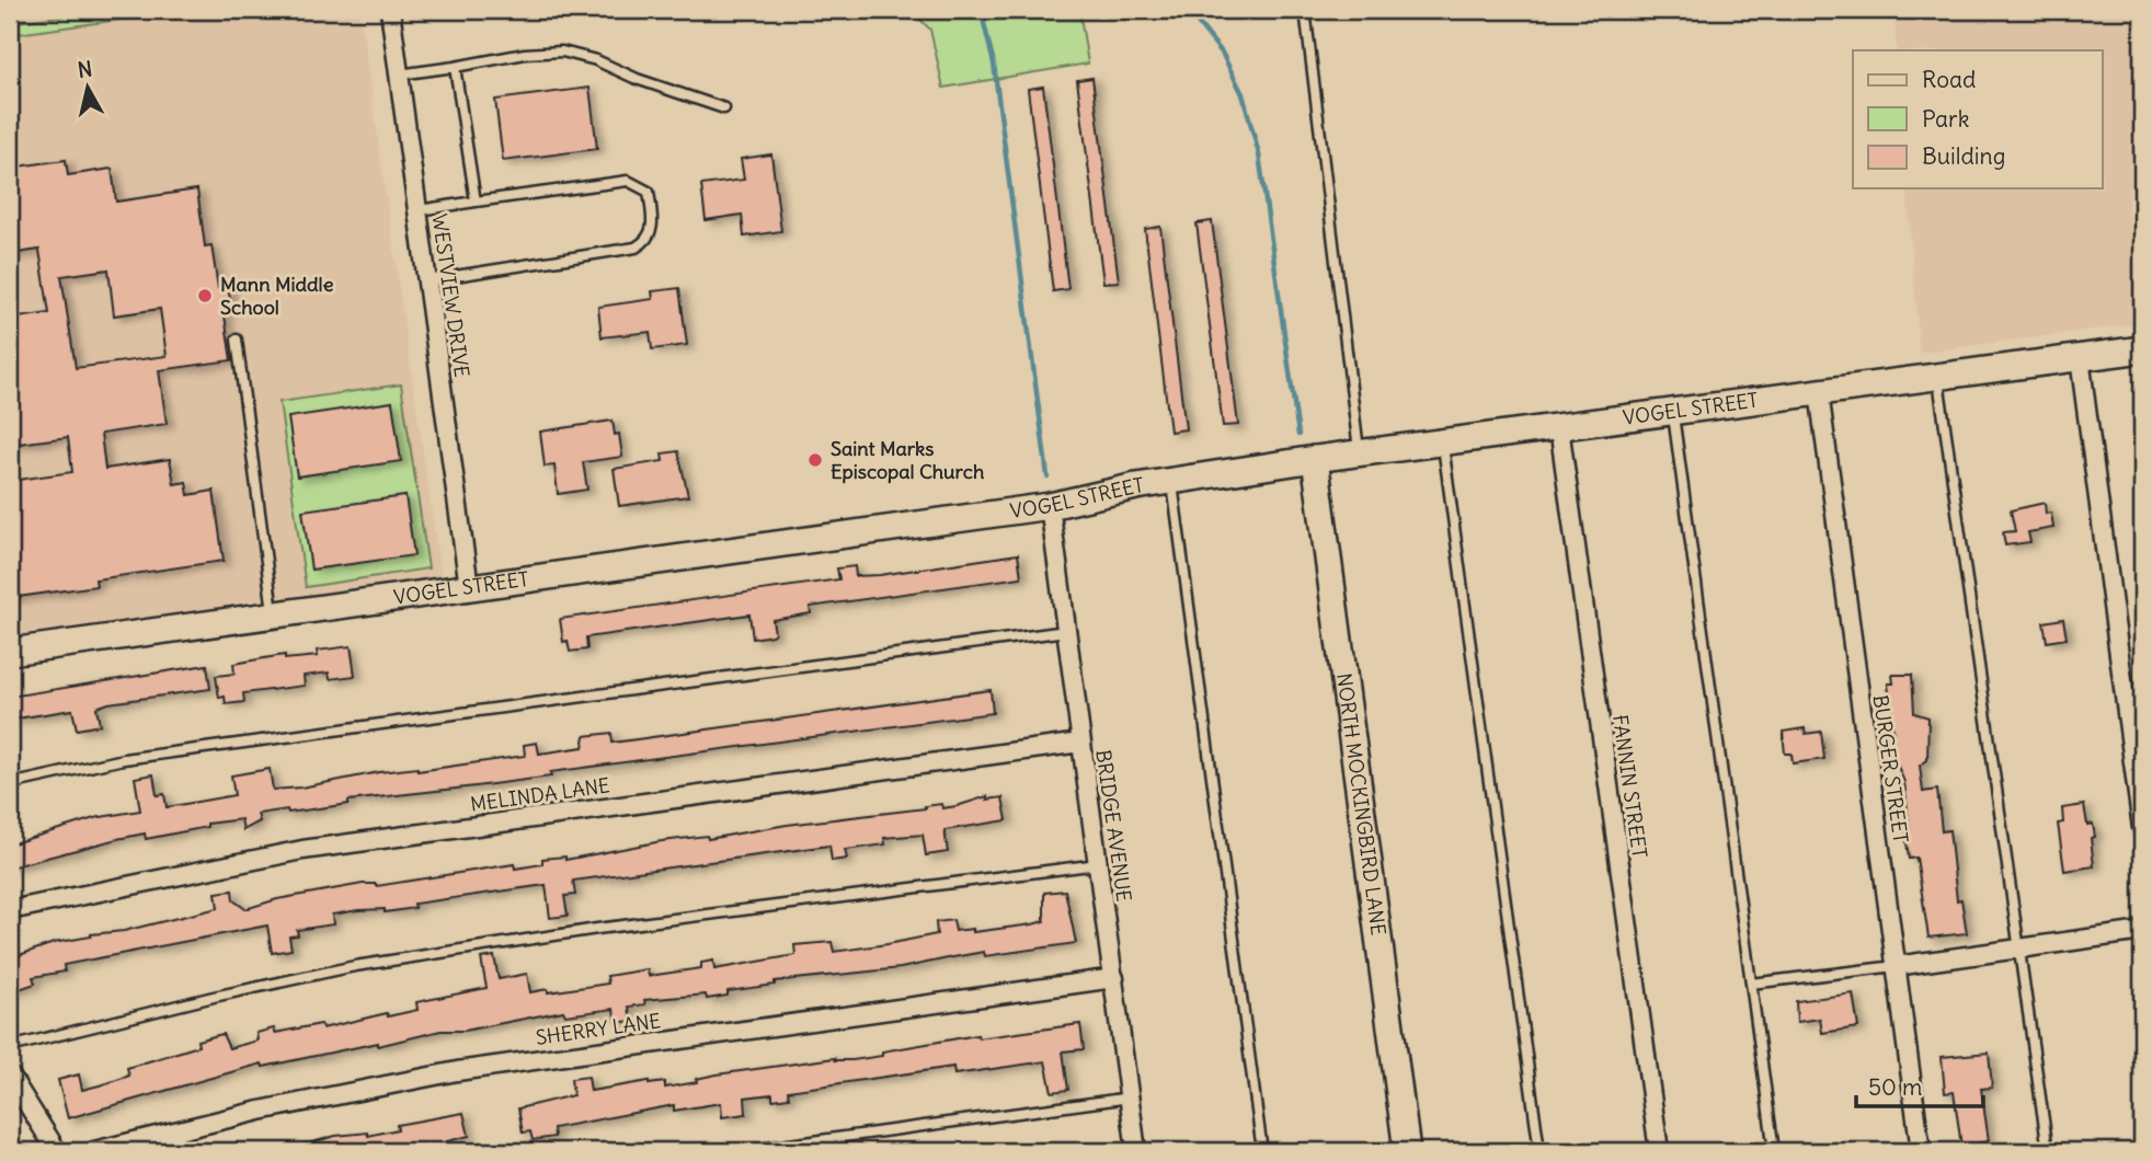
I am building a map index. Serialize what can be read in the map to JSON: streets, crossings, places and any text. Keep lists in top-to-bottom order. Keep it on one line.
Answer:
{"streets":{"street":["WESTVIEW DRIVE","VOGEL STREET","BURGER STREET","FANNIN STREET","MELINDA LANE","NORTH MOCKINGBIRD LANE","BRIDGE AVENUE","SHERRY LANE"]},"crossings":[["WESTVIEW DRIVE","VOGEL STREET"],["VOGEL STREET","BURGER STREET"],["VOGEL STREET","FANNIN STREET"],["VOGEL STREET","NORTH MOCKINGBIRD LANE"],["VOGEL STREET","BRIDGE AVENUE"],["MELINDA LANE","BRIDGE AVENUE"],["BRIDGE AVENUE","SHERRY LANE"]],"places":["Mann Middle School","Saint Marks Episcopal Church"],"legend":["Road","Park","Building"],"scale_bar":"50 m","north":"top"}
